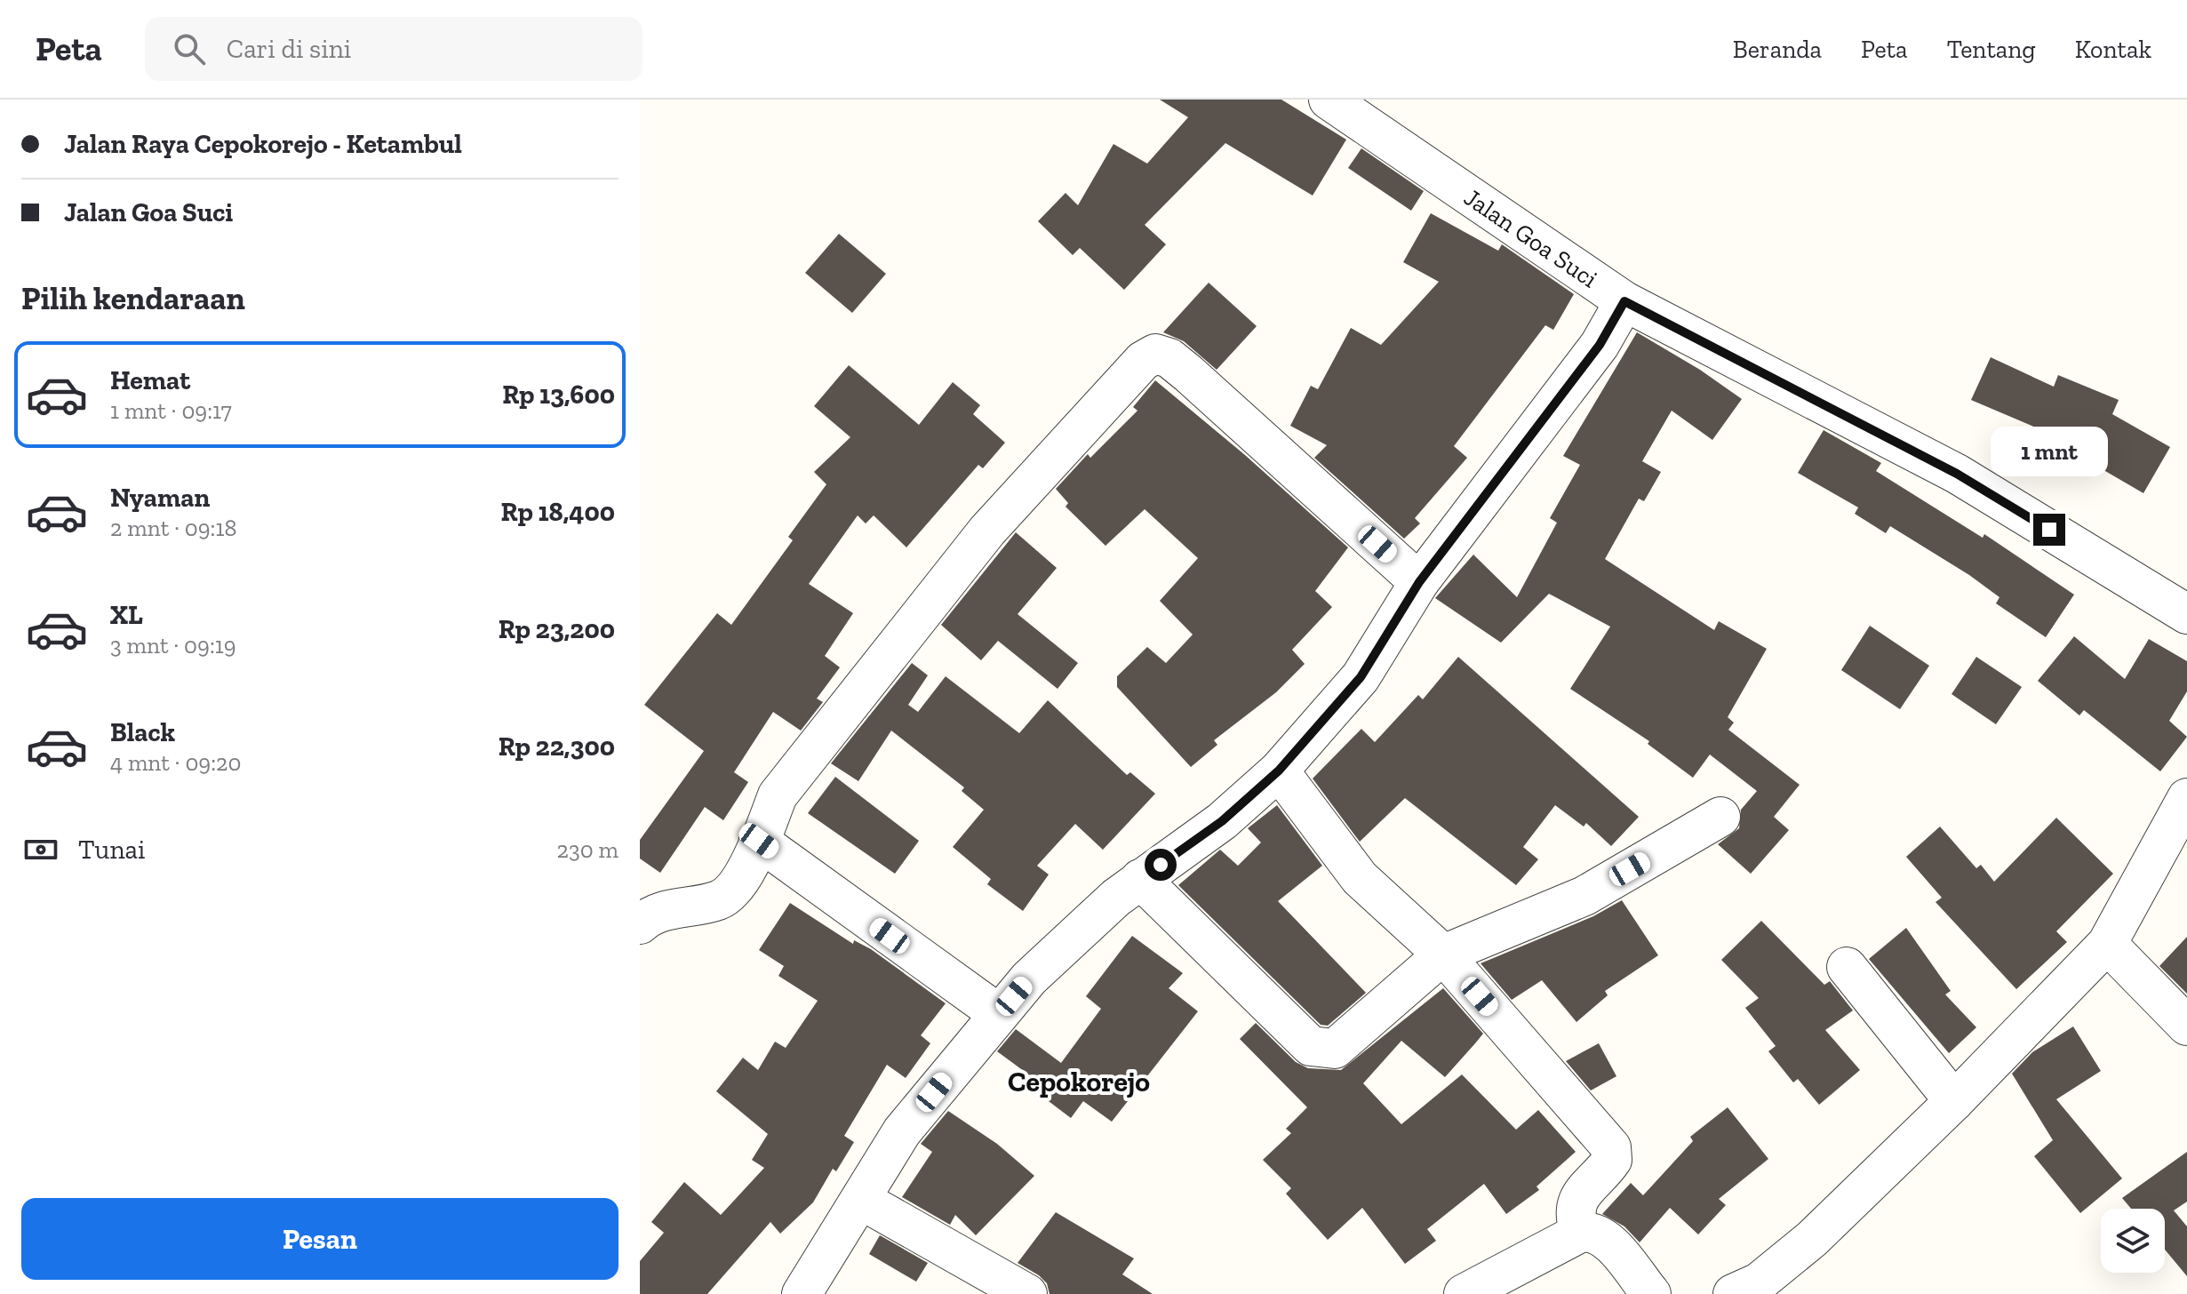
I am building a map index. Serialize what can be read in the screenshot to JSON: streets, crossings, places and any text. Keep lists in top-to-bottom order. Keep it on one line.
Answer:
{"streets":{"street":["Jalan Goa Suci"]},"districts":["Cepokorejo"],"page":{"header":"Peta","search":"Cari di sini","nav":["Beranda","Peta","Tentang","Kontak"],"banner":["Jalan Raya Cepokorejo - Ketambul","Jalan Goa Suci"],"heading":"Pilih kendaraan","list":[{"name":"Hemat","note":"1 mnt · 09:17","value":"Rp 13,600"},{"name":"Nyaman","note":"2 mnt · 09:18","value":"Rp 18,400"},{"name":"XL","note":"3 mnt · 09:19","value":"Rp 23,200"},{"name":"Black","note":"4 mnt · 09:20","value":"Rp 22,300"}],"bubble":"1 mnt","pay":["Tunai","230 m"],"buttons":"Pesan"}}
